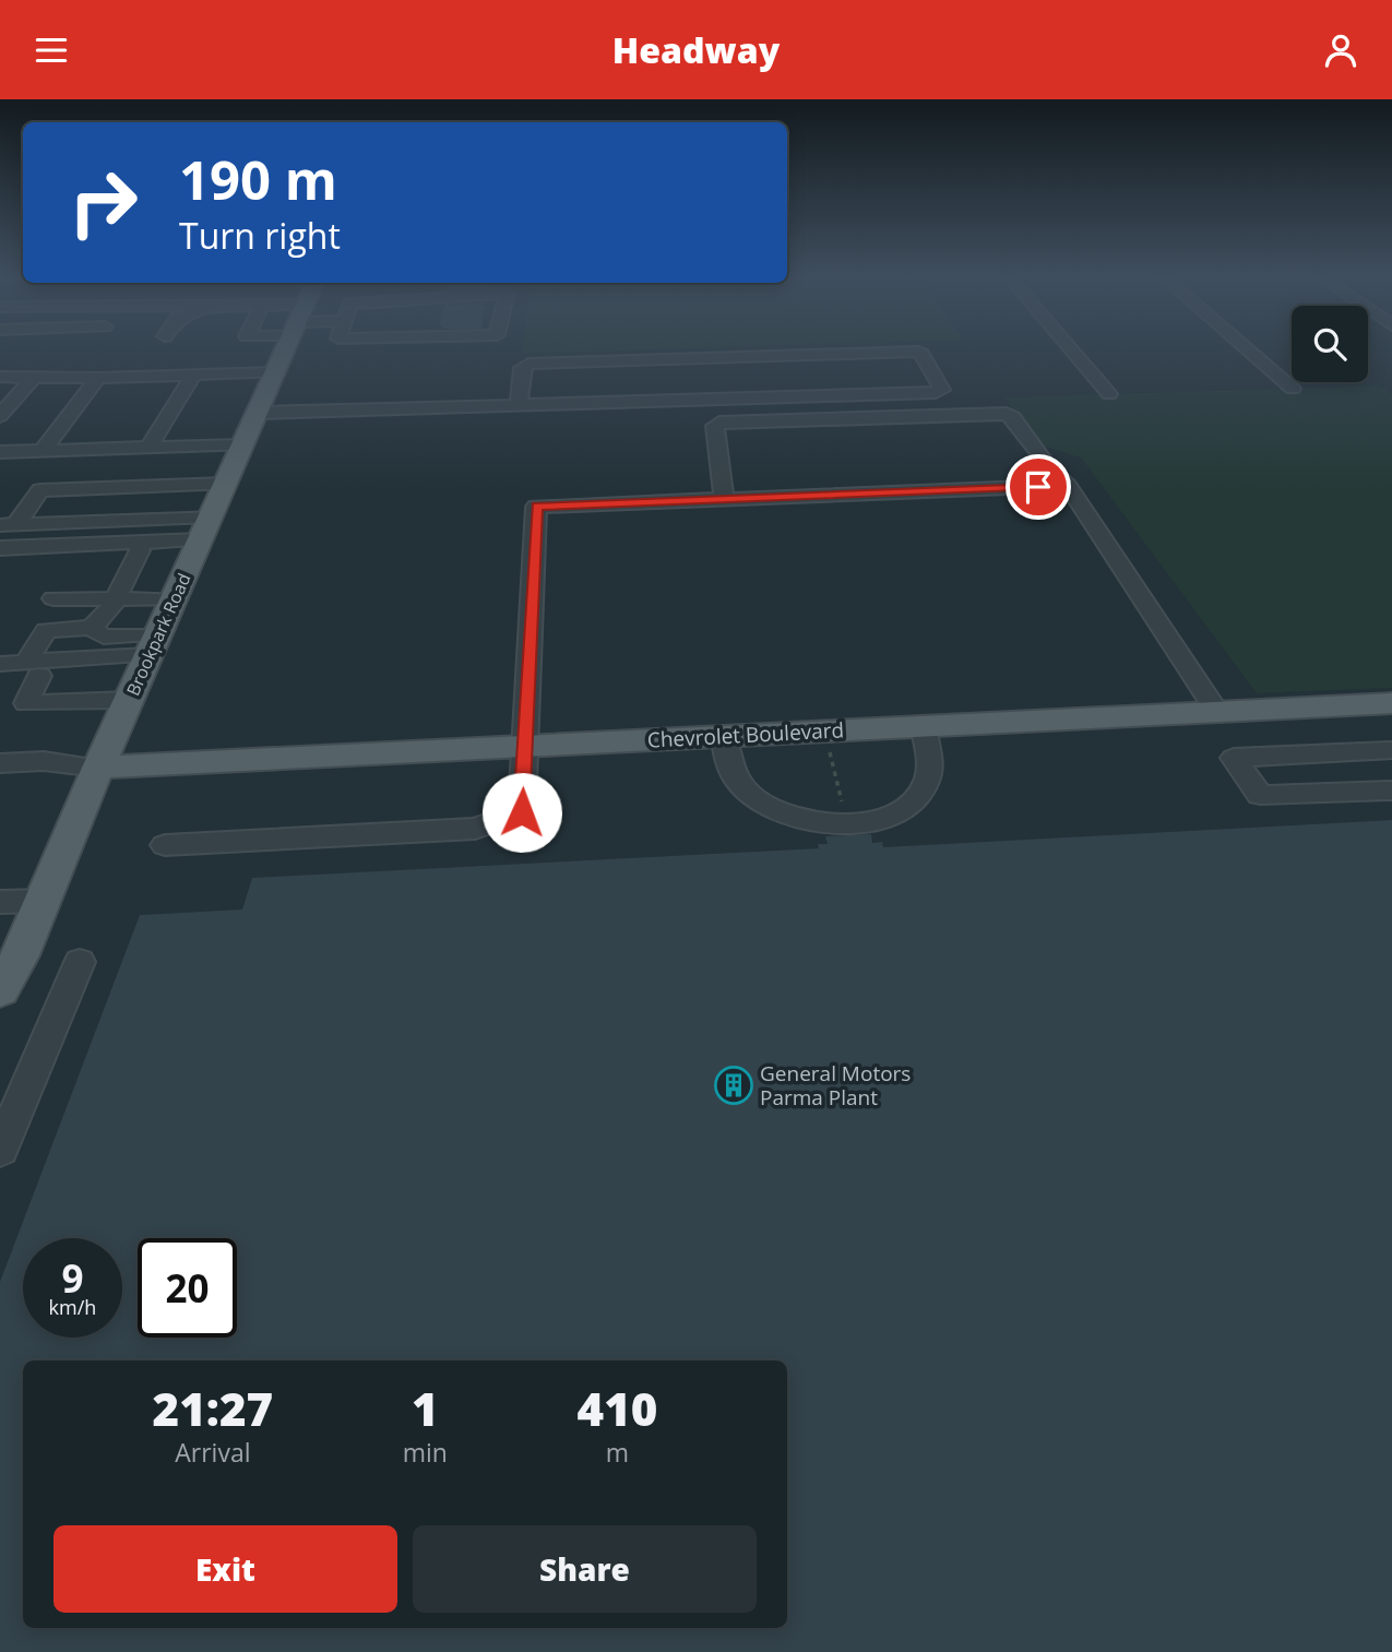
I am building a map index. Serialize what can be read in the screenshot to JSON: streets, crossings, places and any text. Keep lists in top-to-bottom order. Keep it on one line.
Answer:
{"streets":{"main road":["Brookpark Road","Chevrolet Boulevard"]},"crossings":[["Brookpark Road","Chevrolet Boulevard"]],"places":{"building":["General Motors Parma Plant"]},"page":{"header":"Headway","turn":["190 m","Turn right"],"speed":"9 km/h","limit":"20","eta":["21:27","Arrival","1","min","410","m"],"buttons":["Exit","Share"]}}
